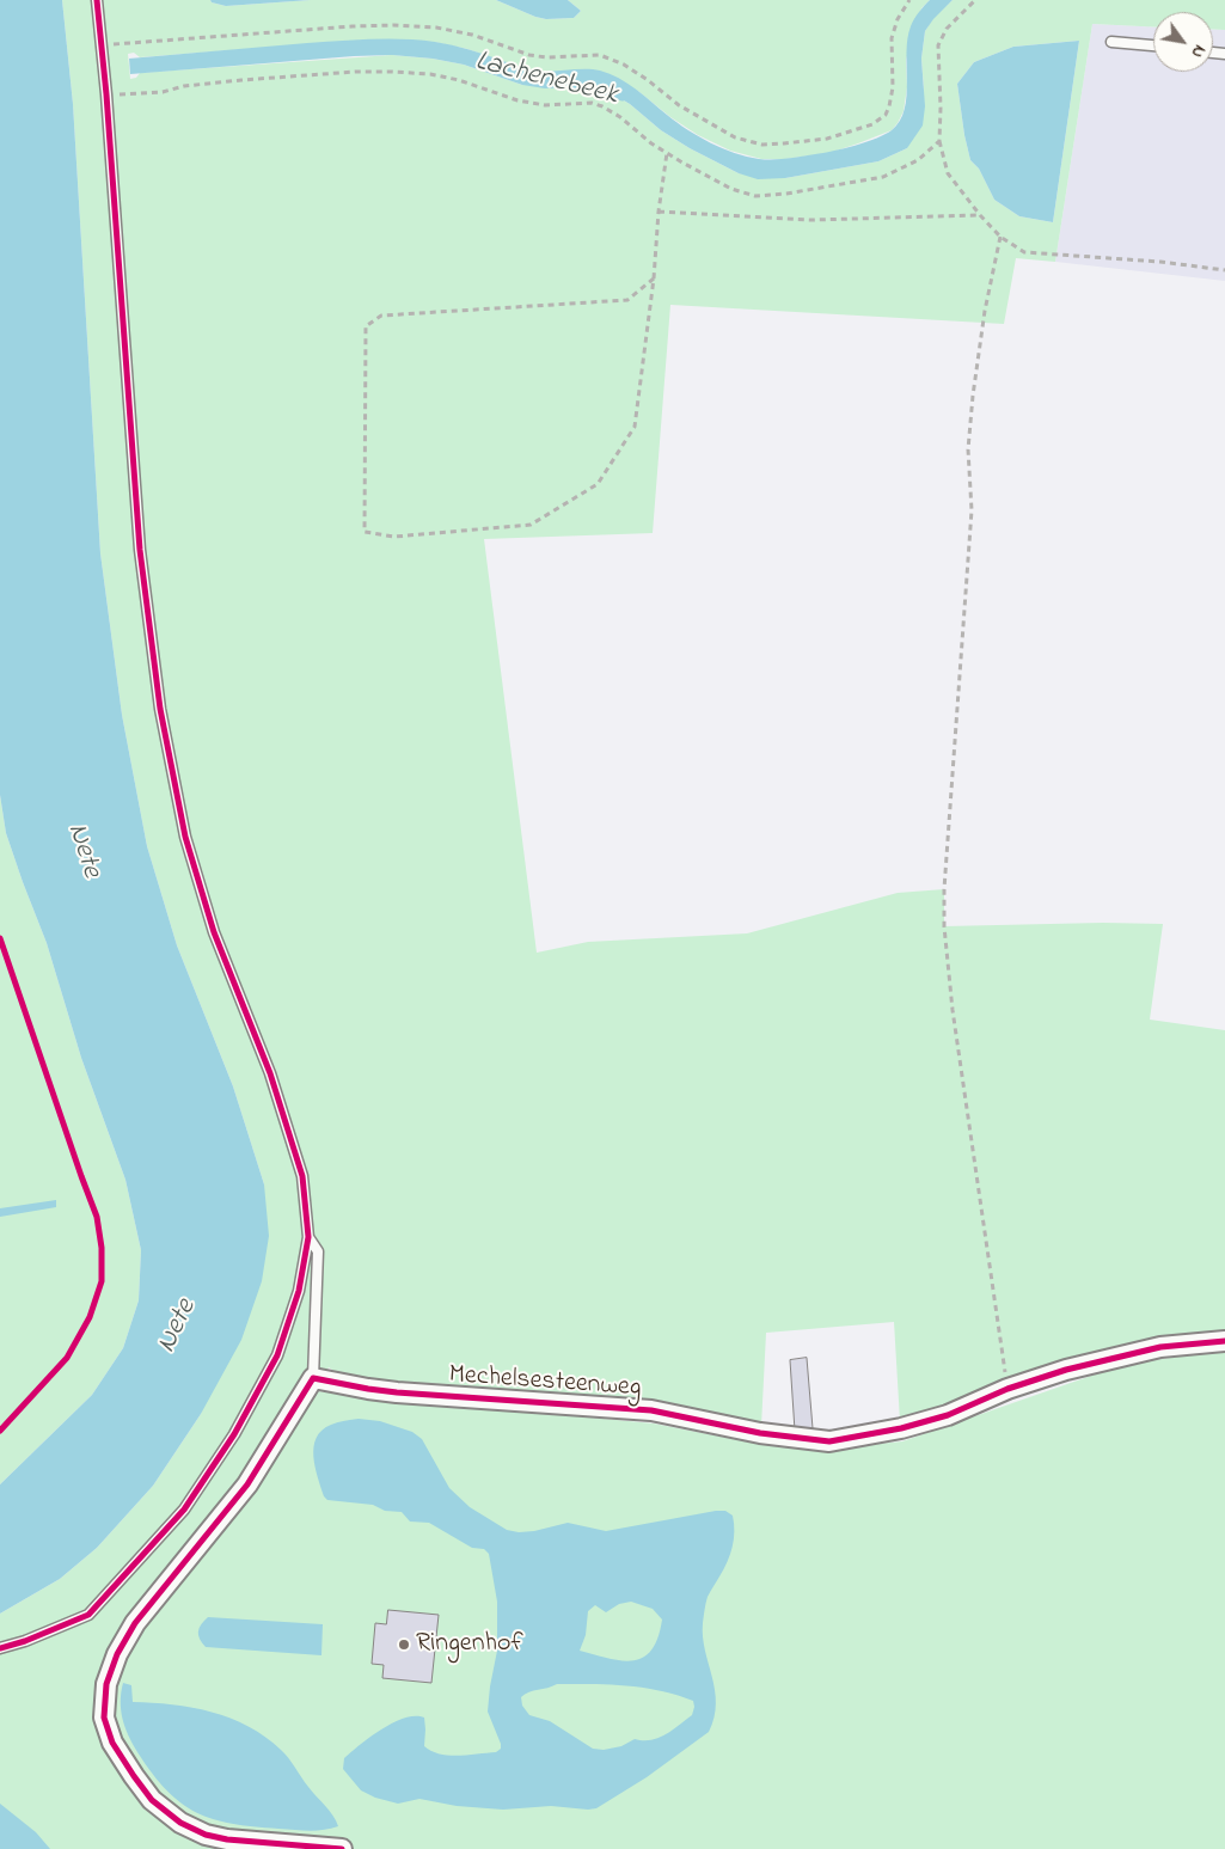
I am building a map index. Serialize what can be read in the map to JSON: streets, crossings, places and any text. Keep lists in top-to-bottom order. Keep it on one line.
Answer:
{"streets":{"street":["Mechelsesteenweg"]},"water":["Lachenebeek","Nete"],"places":["Ringenhof"],"north":"bottom right"}
